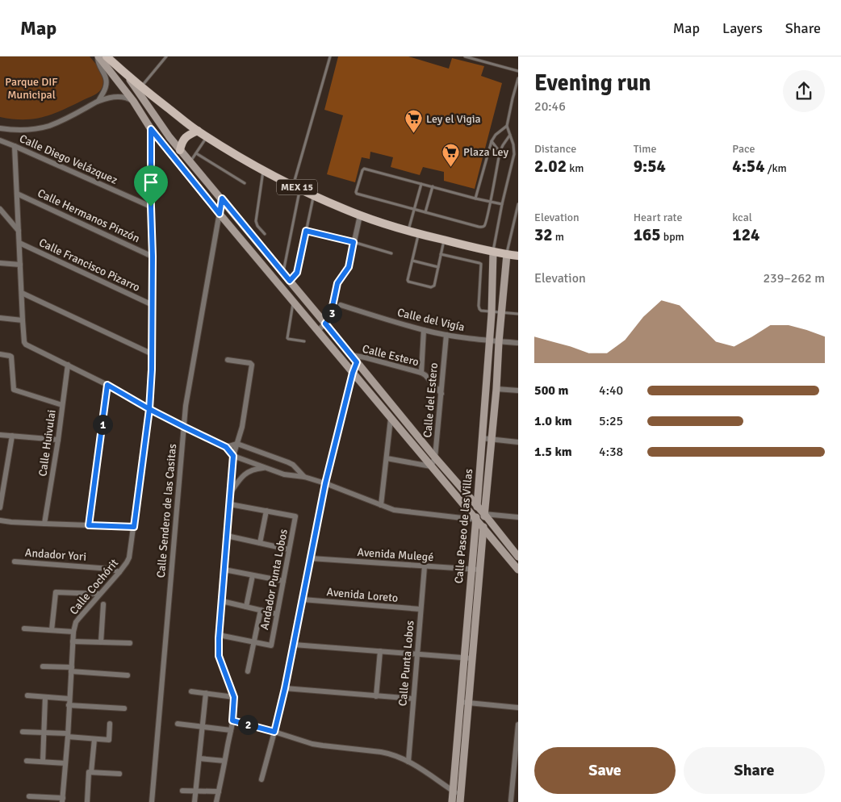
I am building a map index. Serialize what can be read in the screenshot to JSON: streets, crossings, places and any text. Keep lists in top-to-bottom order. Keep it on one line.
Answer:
{"streets":{"main road":["MEX 15"],"street":["Calle Diego Velázquez","Calle Hermanos Pinzón","Calle Francisco Pizarro","Calle del Vigía","Calle Estero","Calle del Estero","Calle Huivulai","Calle Sendero de las Casitas","Calle Paseo de las Villas","Andador Yori","Avenida Mulegé","Andador Punta Lobos","Calle Cochórit","Avenida Loreto","Calle Punta Lobos"]},"crossings":[["Calle Diego Velázquez","Calle Cochórit"],["MEX 15","Calle Paseo de las Villas"],["Calle Hermanos Pinzón","Calle Cochórit"],["Calle Francisco Pizarro","Calle Cochórit"],["Calle del Vigía","Calle del Estero"],["Calle del Vigía","Calle Paseo de las Villas"],["Calle Estero","Calle del Estero"],["Calle Paseo de las Villas","Avenida Mulegé"],["Andador Yori","Calle Cochórit"],["Avenida Mulegé","Calle Punta Lobos"],["Avenida Loreto","Calle Punta Lobos"]],"parks":["Parque DIF Municipal"],"places":{"supermarket":["Ley el Vigia","Plaza Ley"]},"page":{"header":"Map","nav":["Map","Layers","Share"],"heading":["Evening run","20:46"],"stats":[["Distance","2.02 km"],["Time","9:54"],["Pace","4:54 /km"],["Elevation","32 m"],["Heart rate","165 bpm"],["kcal","124"]],"chart":["Elevation","239–262 m"],"pins":["3","1","2"],"list":[{"name":"500 m","note":"4:40"},{"name":"1.0 km","note":"5:25"},{"name":"1.5 km","note":"4:38"}],"buttons":["Save","Share"]}}
